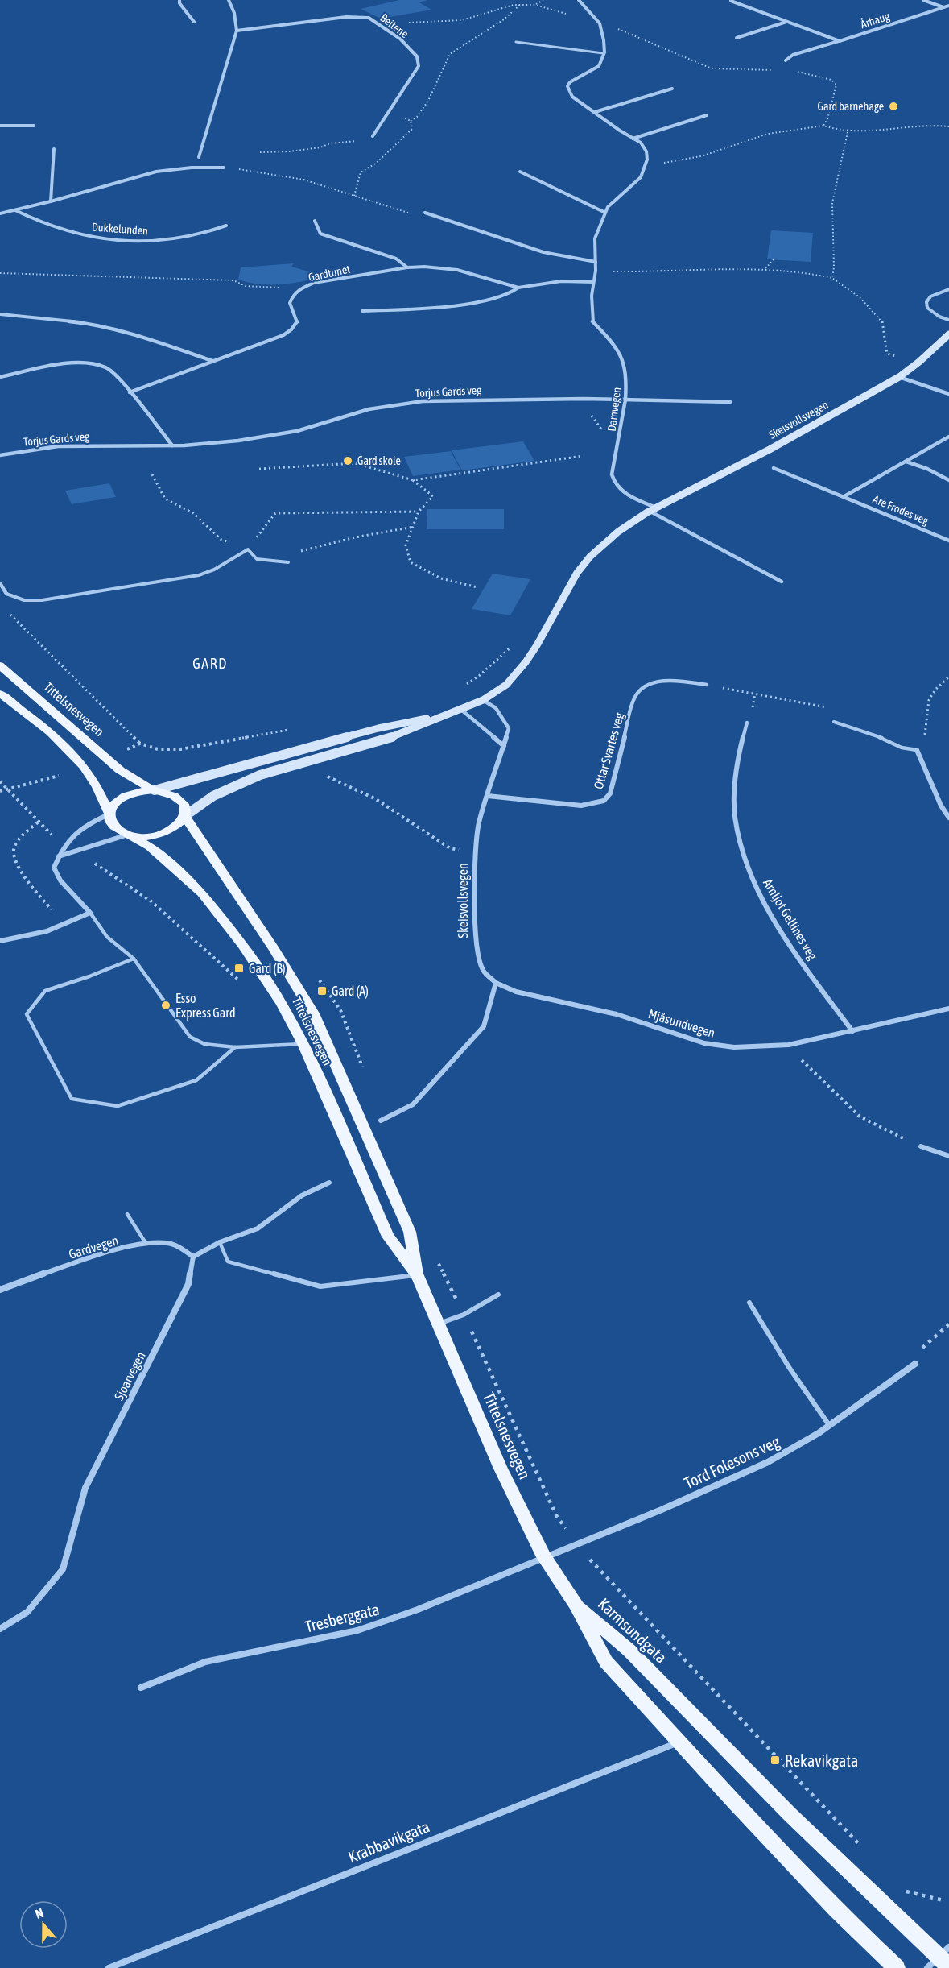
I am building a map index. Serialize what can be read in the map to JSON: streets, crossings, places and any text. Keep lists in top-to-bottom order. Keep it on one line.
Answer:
{"streets":{"main road":["Skeisvollsvegen","Tittelsnesvegen","Karmsundgata"],"street":["Århaug","Beitene","Dukkelunden","Gardtunet","Torjus Gards veg","Damvegen","Are Frodes veg","Ottar Svartes veg","Arnljot Gellines veg","Mjåsundvegen","Gardvegen","Sjoarvegen","Tord Folesons veg","Tresberggata","Krabbavikgata"]},"crossings":[["Gardtunet","Damvegen"],["Torjus Gards veg","Damvegen"],["Damvegen","Skeisvollsvegen"],["Skeisvollsvegen","Tittelsnesvegen"],["Skeisvollsvegen","Ottar Svartes veg"],["Skeisvollsvegen","Mjåsundvegen"],["Tittelsnesvegen","Tord Folesons veg"],["Tittelsnesvegen","Tresberggata"],["Tittelsnesvegen","Karmsundgata"],["Arnljot Gellines veg","Mjåsundvegen"],["Gardvegen","Sjoarvegen"],["Tord Folesons veg","Tresberggata"],["Karmsundgata","Krabbavikgata"]],"districts":["GARD"],"places":{"other":["Gard barnehage","Gard skole","Esso Express Gard"],"transit":["Gard (B)","Gard (A)","Rekavikgata"]},"north":"top"}
